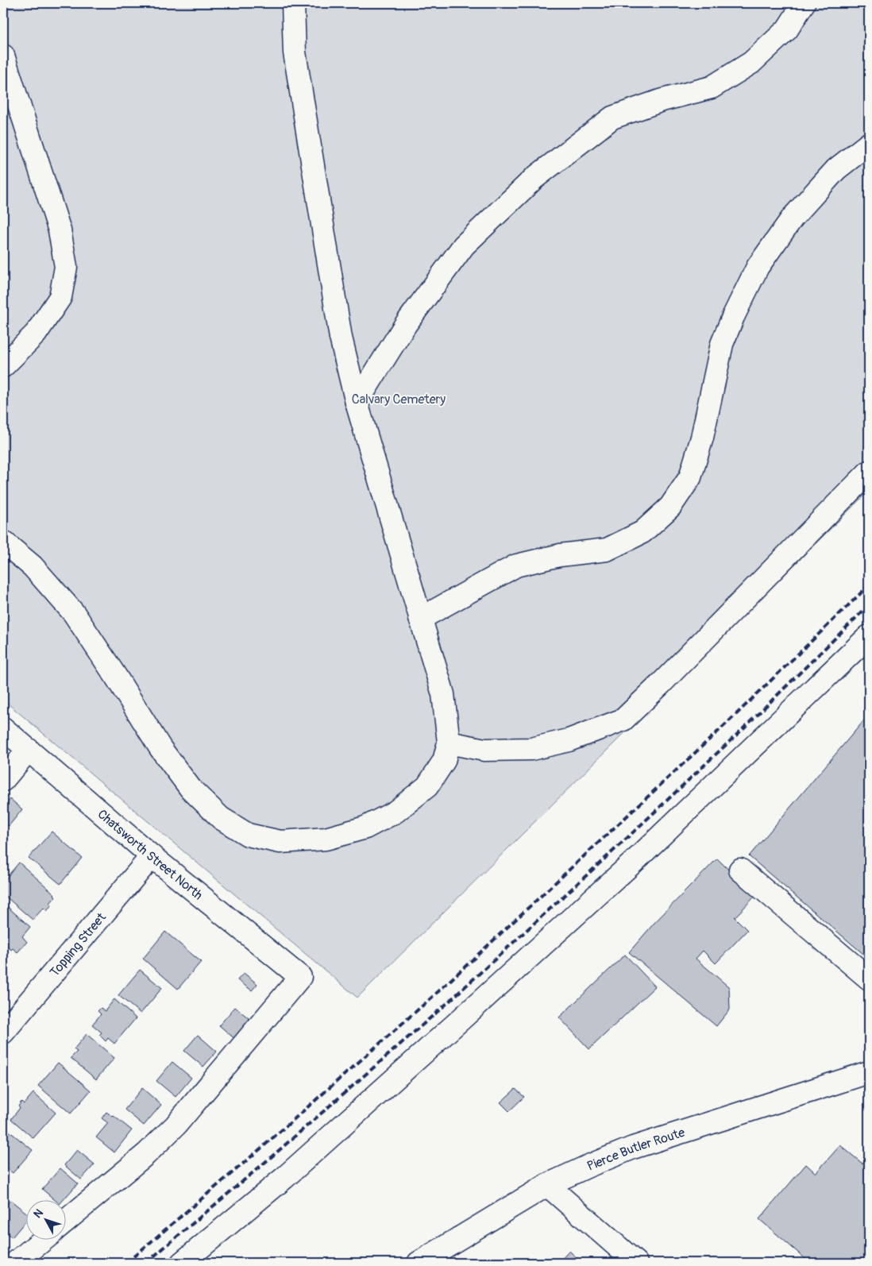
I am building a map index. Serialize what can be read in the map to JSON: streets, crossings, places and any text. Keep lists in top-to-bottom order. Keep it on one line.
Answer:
{"streets":{"street":["Chatsworth Street North","Topping Street","Pierce Butler Route"]},"crossings":[["Chatsworth Street North","Topping Street"]],"parks":["Calvary Cemetery"],"north":"top left"}
